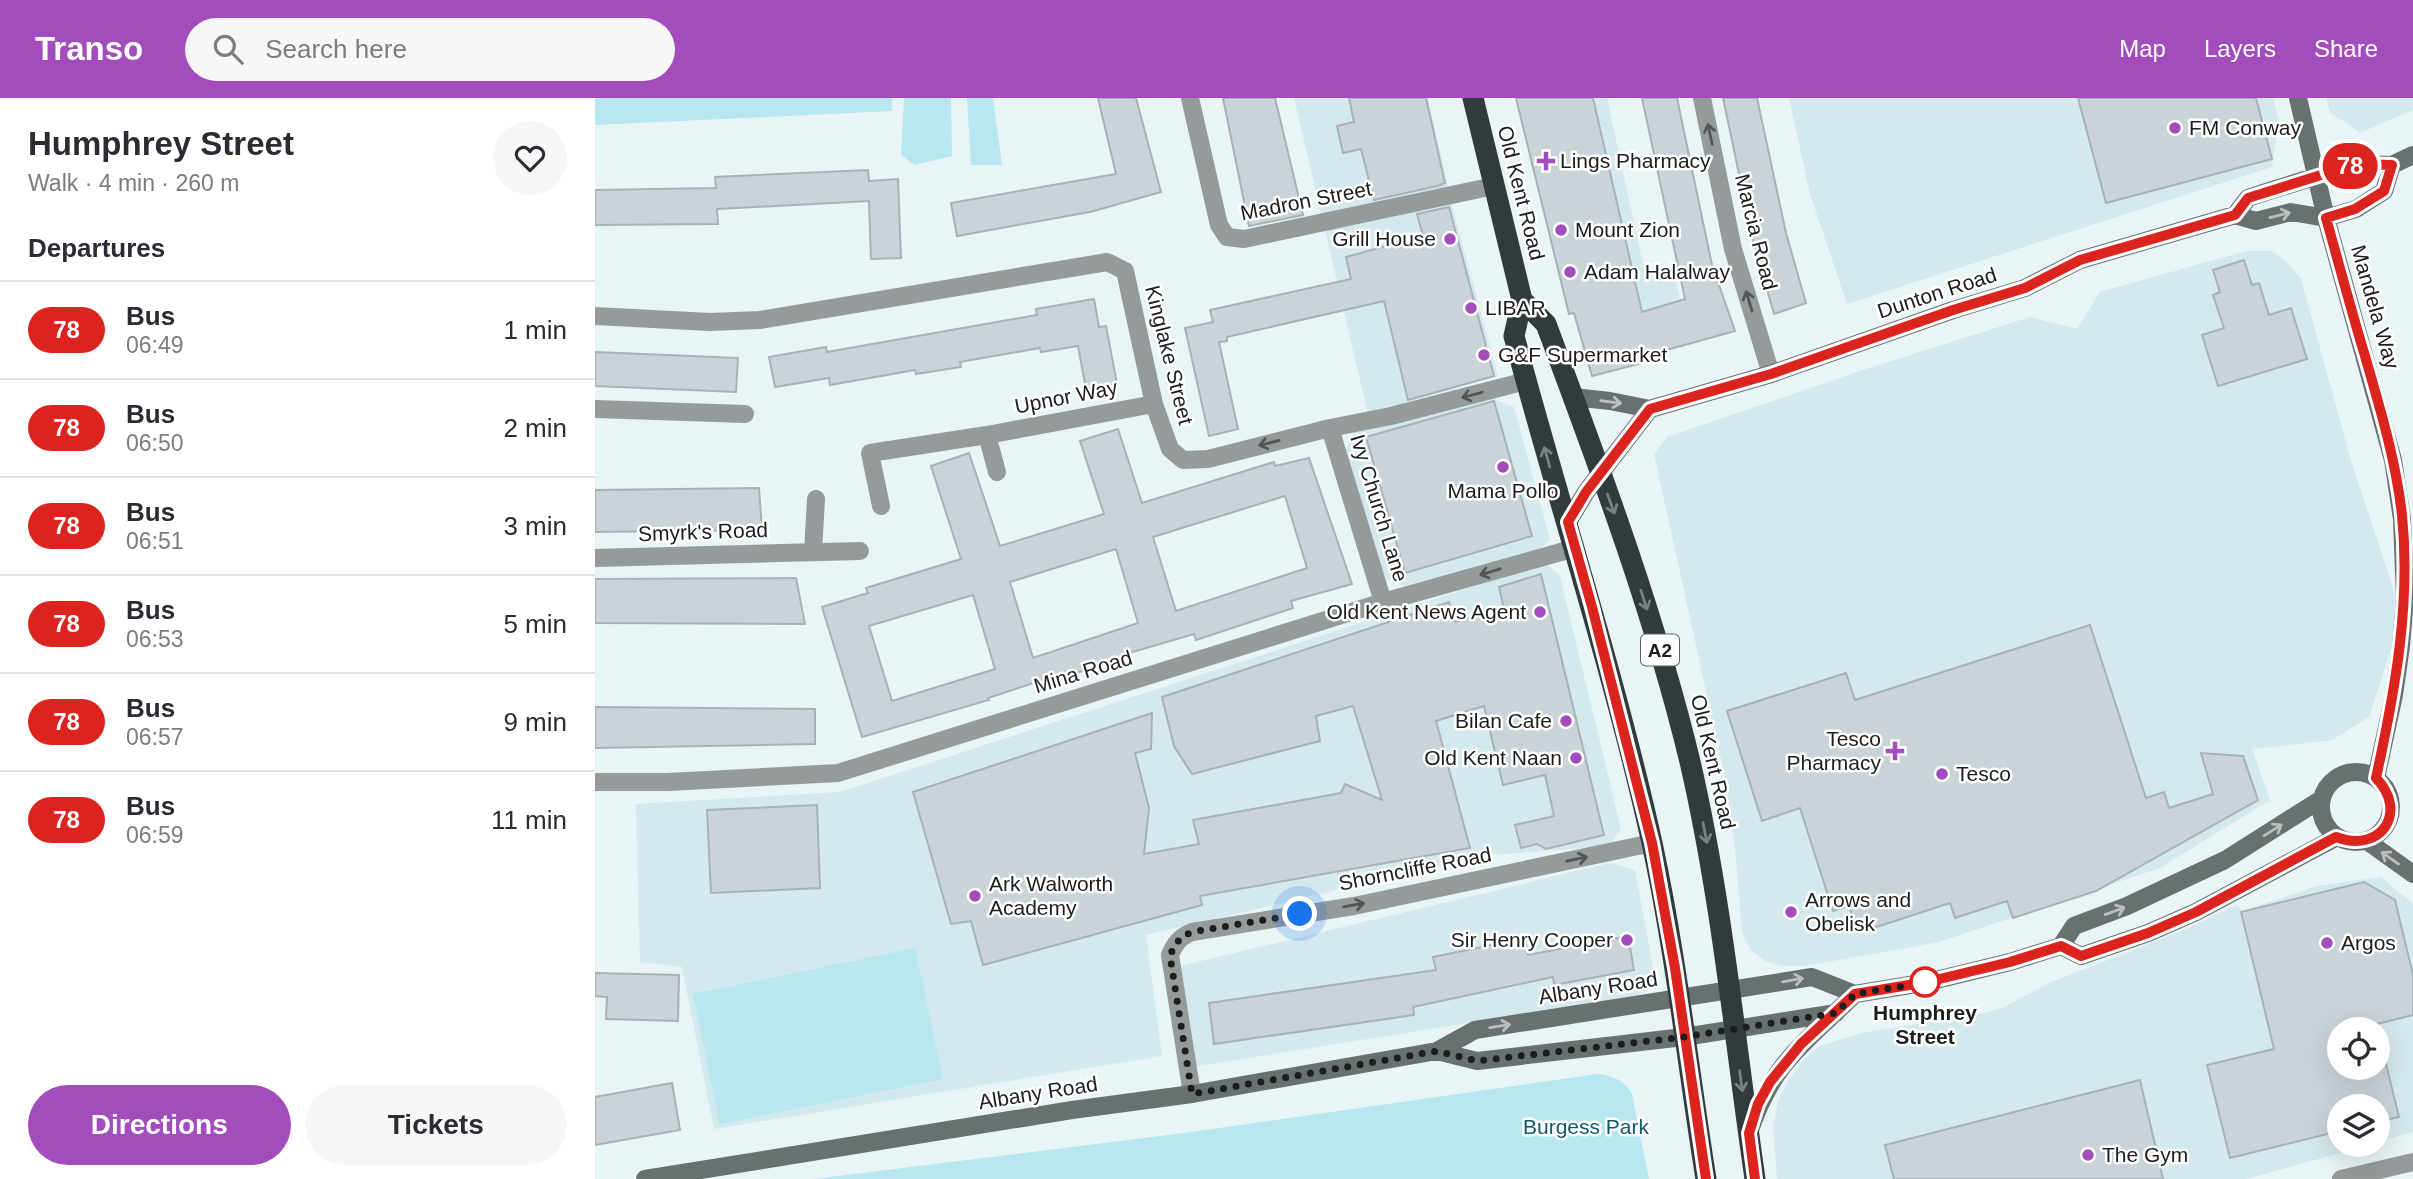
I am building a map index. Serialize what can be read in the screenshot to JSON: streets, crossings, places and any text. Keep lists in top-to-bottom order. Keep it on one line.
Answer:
{"streets":{"highway":["Old Kent Road","A2"],"main road":["Dunton Road","Mandela Way","Albany Road"],"street":["Madron Street","Marcia Road","Kinglake Street","Upnor Way","Ivy Church Lane","Smyrk's Road","Mina Road","Shorncliffe Road"]},"crossings":[["Old Kent Road","Madron Street"],["Old Kent Road","Dunton Road"],["Old Kent Road","Kinglake Street"],["Old Kent Road","Mina Road"],["Old Kent Road","Shorncliffe Road"],["Old Kent Road","Albany Road"],["Marcia Road","Dunton Road"],["Dunton Road","Mandela Way"],["Kinglake Street","Upnor Way"],["Kinglake Street","Ivy Church Lane"],["Ivy Church Lane","Mina Road"],["Shorncliffe Road","Albany Road"]],"one_way":["Marcia Road","Shorncliffe Road"],"parks":["Burgess Park"],"places":{"other":["FM Conway","Mount Zion","Grill House","Adam Halalway","LIBAR","G&F Supermarket","Mama Pollo","Old Kent News Agent","Bilan Cafe","Old Kent Naan","Tesco","Ark Walworth Academy","Arrows and Obelisk","Sir Henry Cooper","Argos","Humphrey Street","The Gym"],"health":["Lings Pharmacy","Tesco Pharmacy"]},"lines":["bus line 78"],"page":{"header":"Transo","search":"Search here","nav":["Map","Layers","Share"],"heading":[["Humphrey Street","Walk · 4 min · 260 m"],"Departures"],"on_map":"78","list":[{"mark":"78","name":"Bus","note":"06:49","value":"1 min"},{"mark":"78","name":"Bus","note":"06:50","value":"2 min"},{"mark":"78","name":"Bus","note":"06:51","value":"3 min"},{"mark":"78","name":"Bus","note":"06:53","value":"5 min"},{"mark":"78","name":"Bus","note":"06:57","value":"9 min"},{"mark":"78","name":"Bus","note":"06:59","value":"11 min"}],"buttons":["Directions","Tickets"]}}
